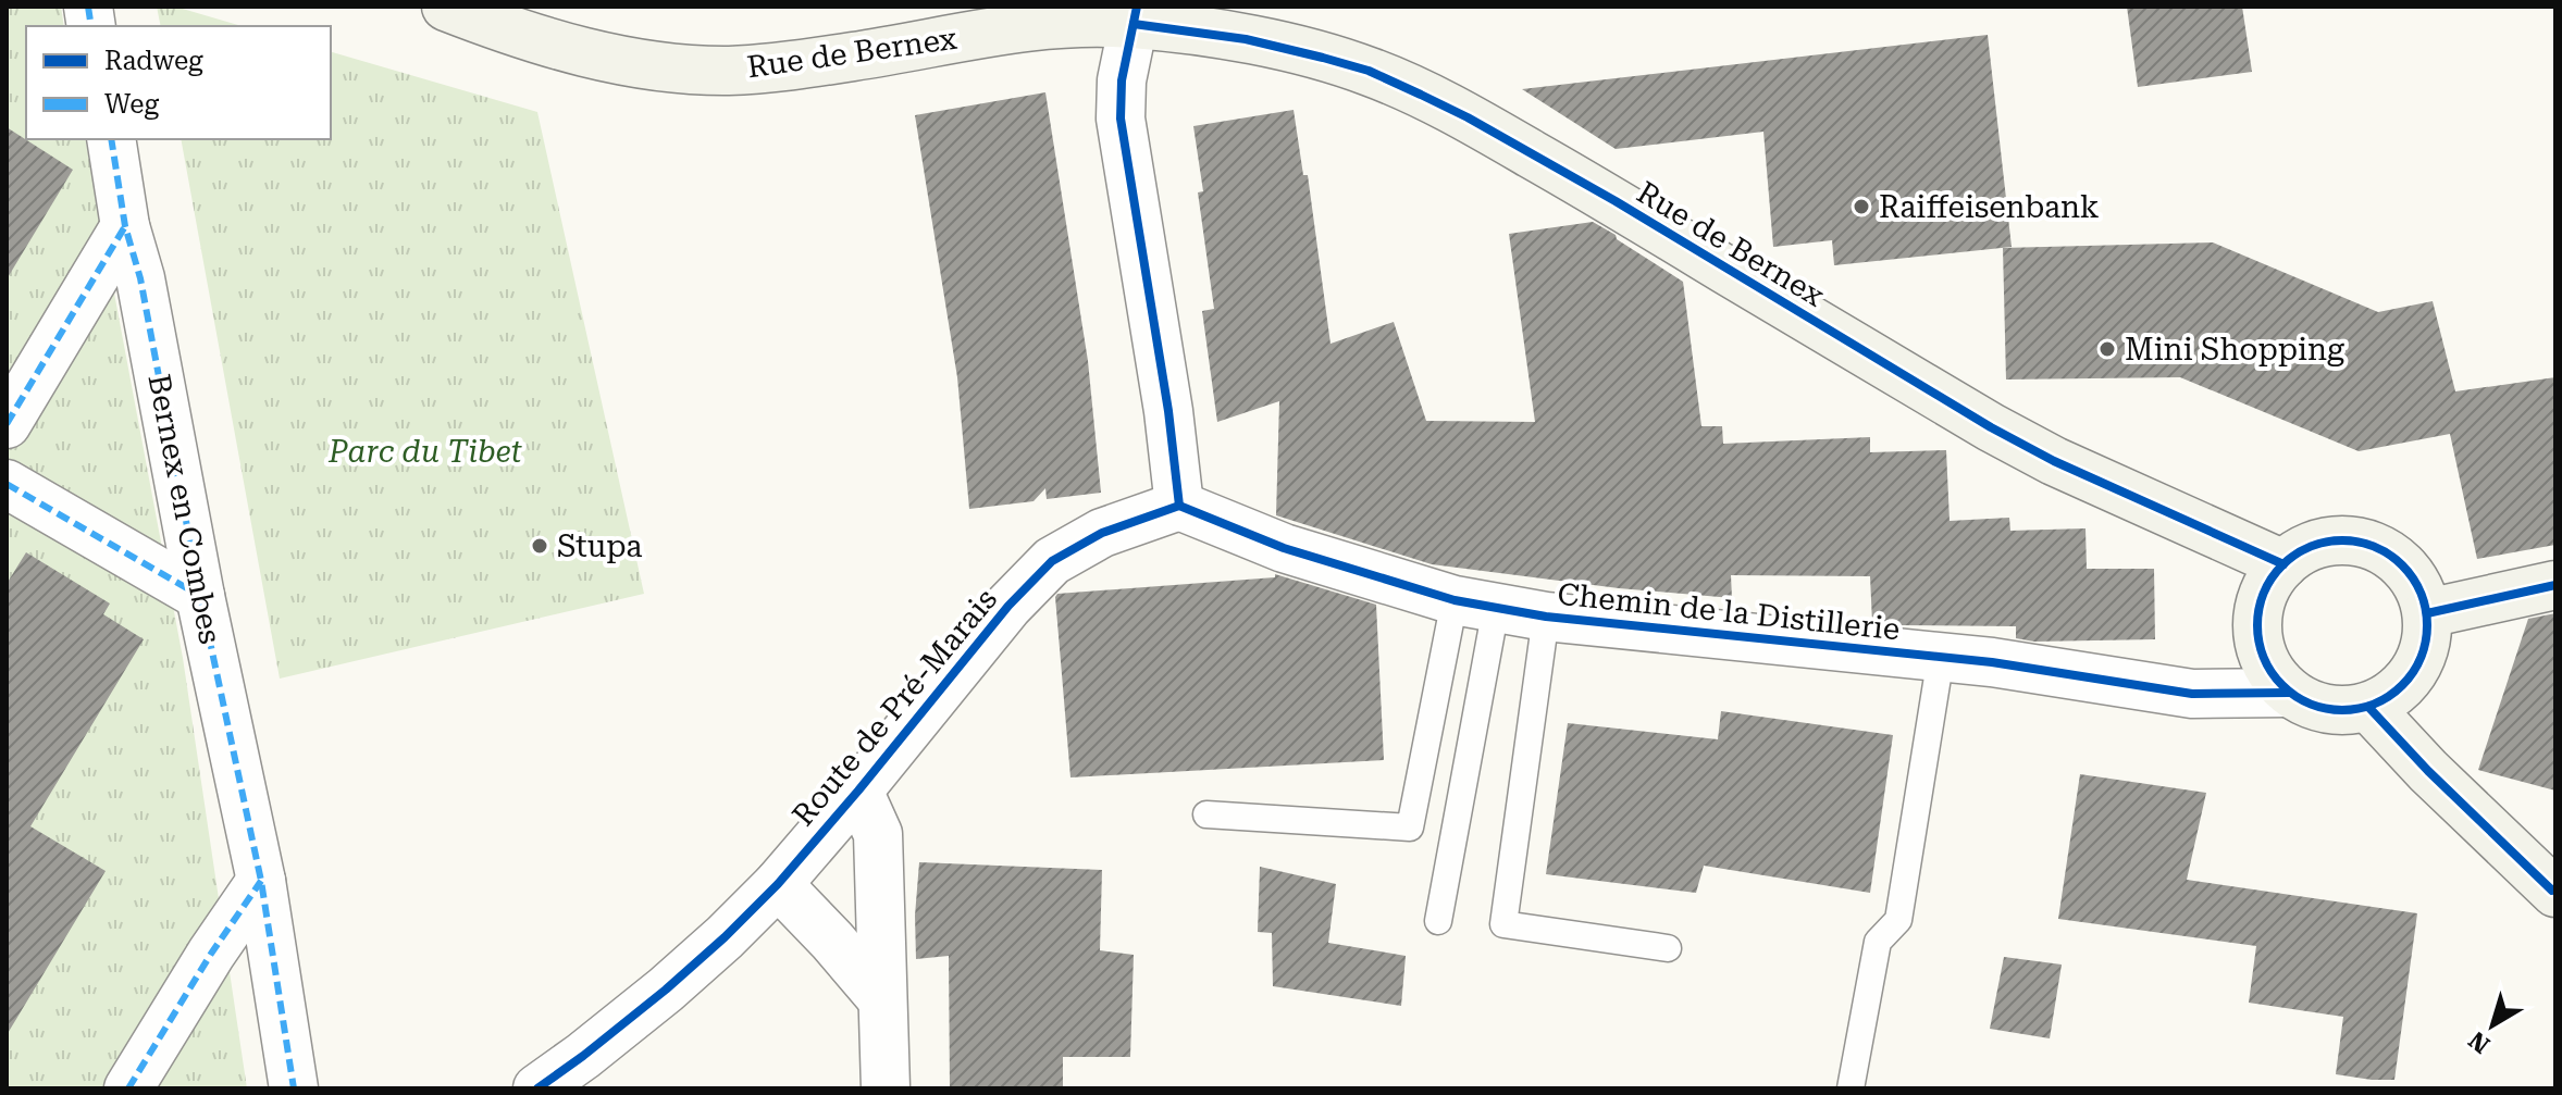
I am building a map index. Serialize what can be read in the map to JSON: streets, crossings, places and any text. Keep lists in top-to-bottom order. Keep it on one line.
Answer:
{"streets":{"street":["Rue de Bernex","Bernex en Combes","Chemin de la Distillerie","Route de Pré-Marais"]},"crossings":[["Rue de Bernex","Chemin de la Distillerie"],["Chemin de la Distillerie","Route de Pré-Marais"]],"parks":["Parc du Tibet"],"places":["Raiffeisenbank","Mini Shopping","Stupa"],"legend":["Radweg","Weg"],"north":"bottom left"}
